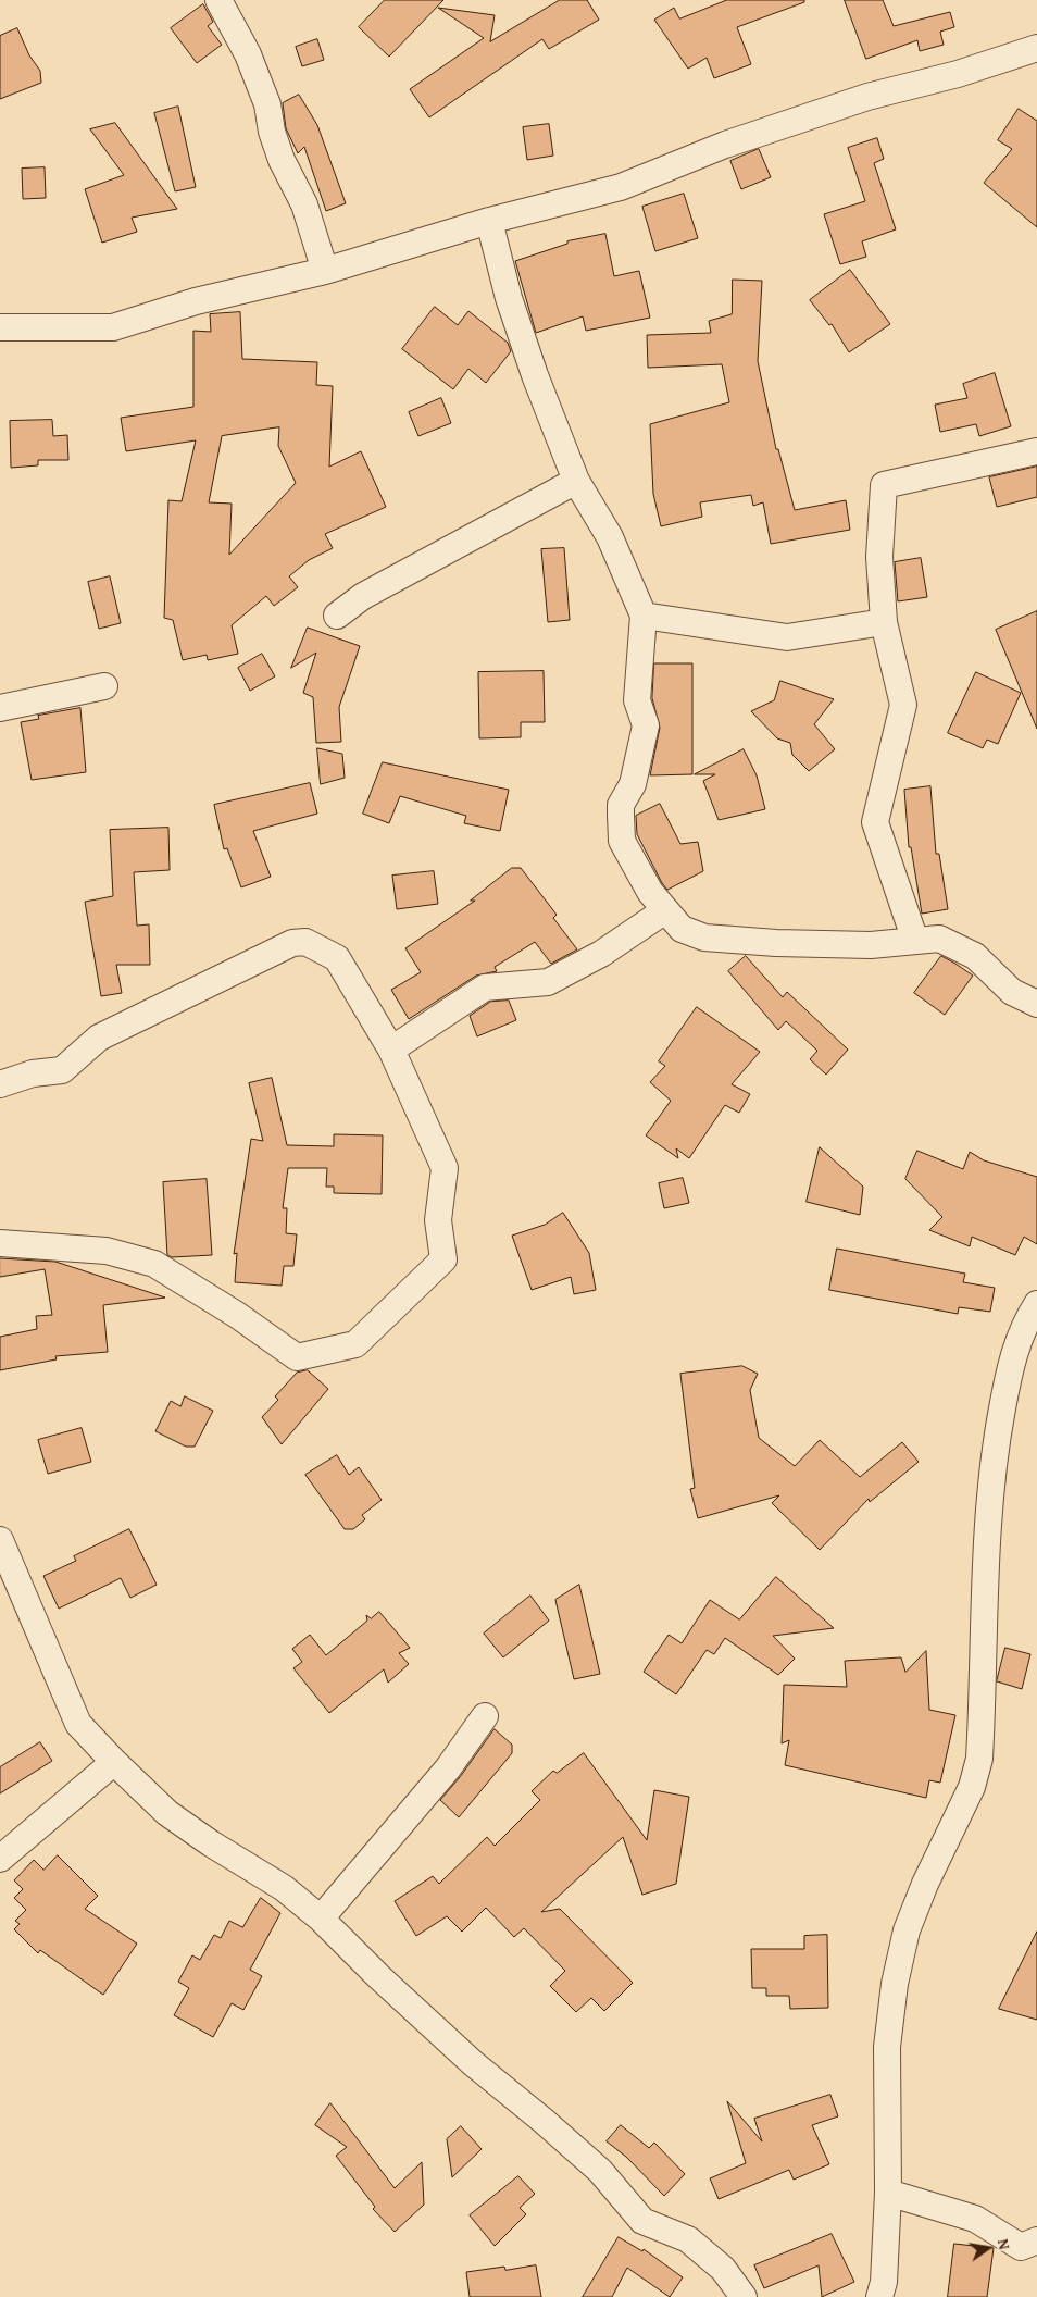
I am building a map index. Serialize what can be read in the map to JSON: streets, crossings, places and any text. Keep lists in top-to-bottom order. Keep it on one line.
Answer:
{"north":"right"}
